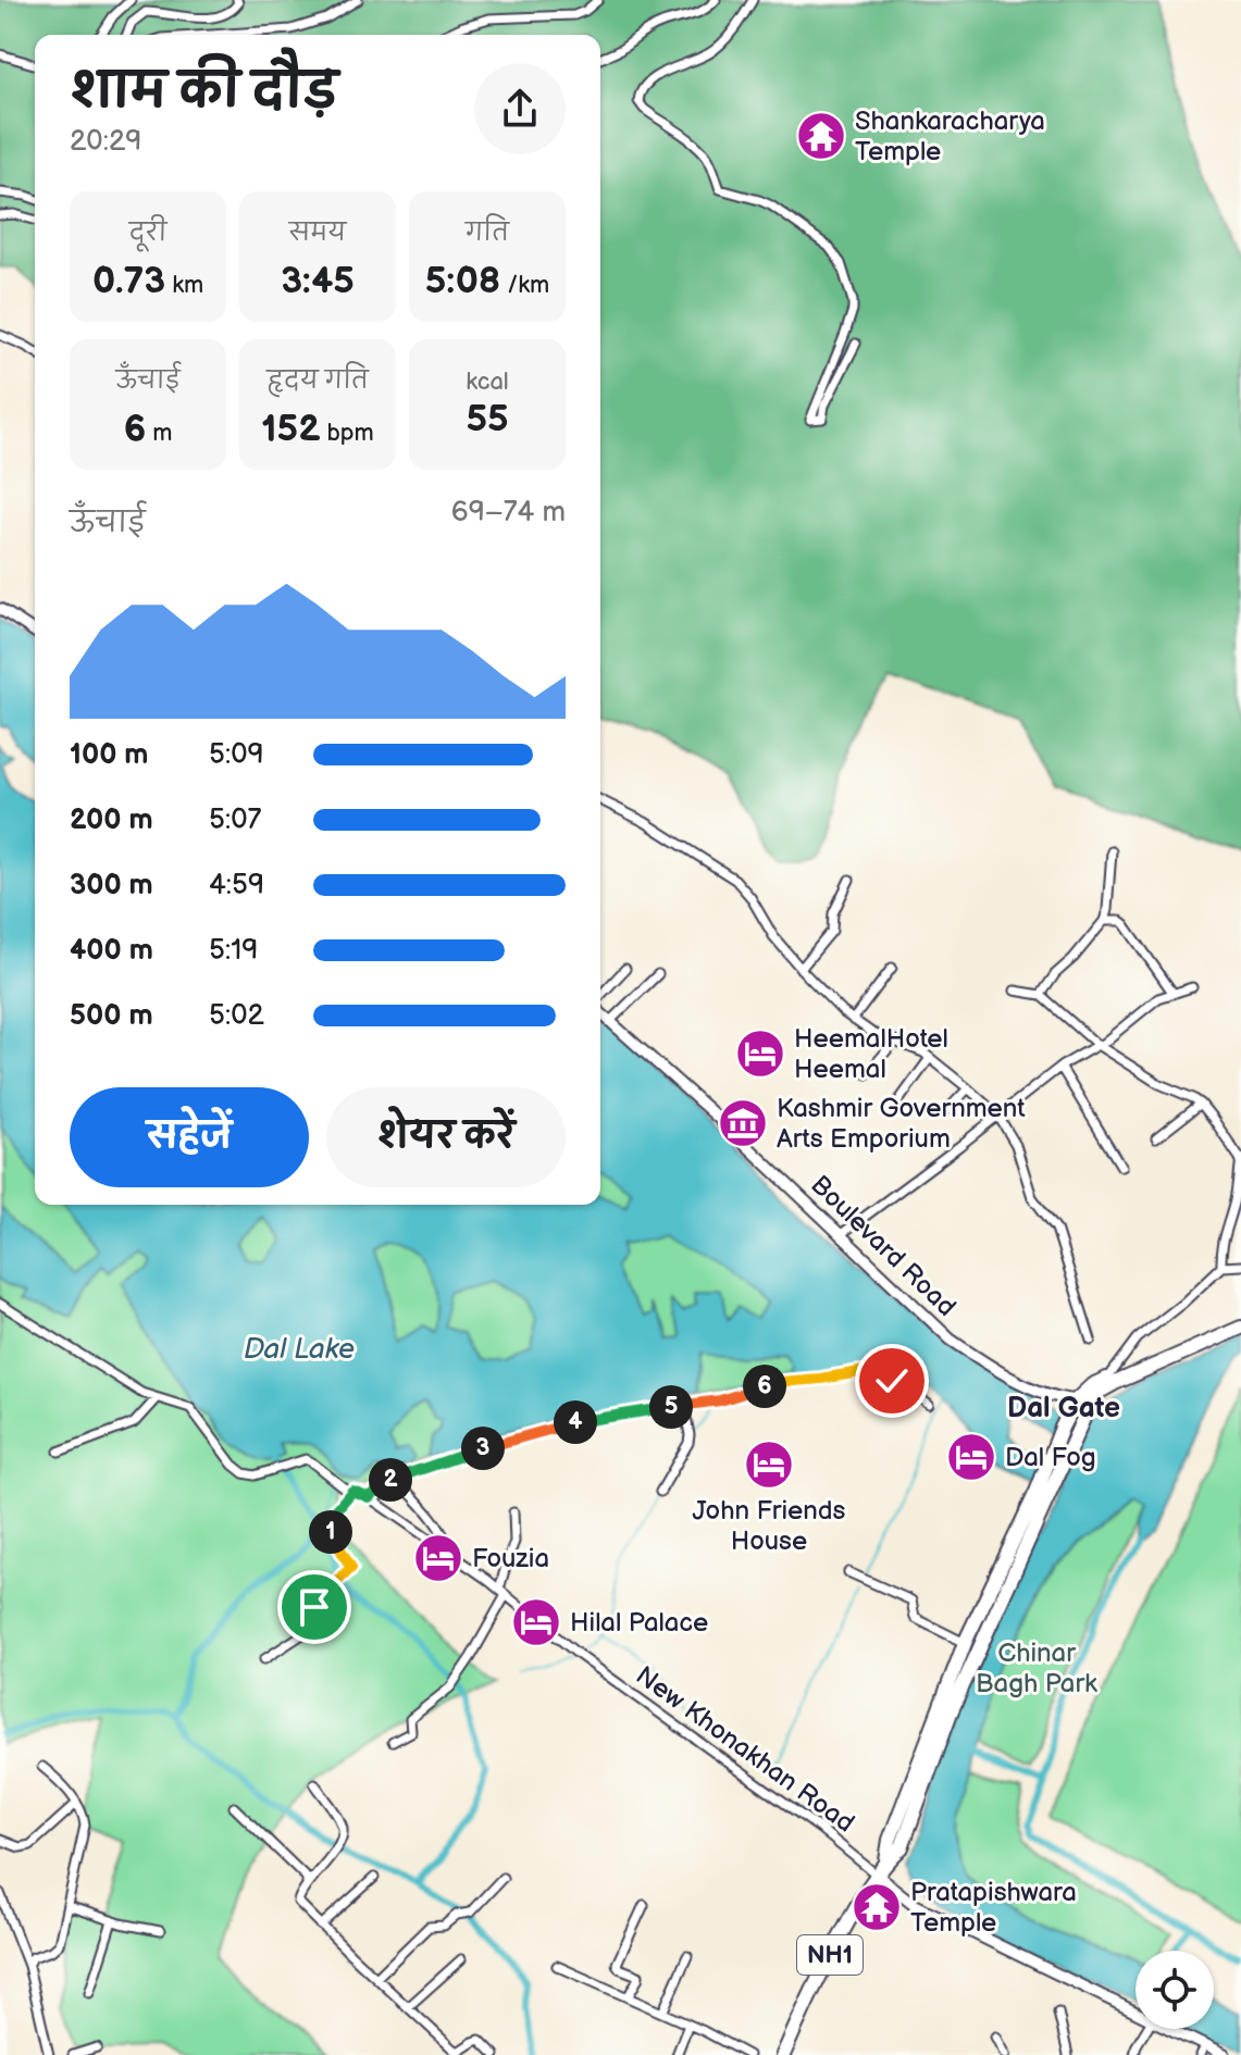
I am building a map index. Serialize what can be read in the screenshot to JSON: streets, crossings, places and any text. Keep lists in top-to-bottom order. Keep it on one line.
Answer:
{"streets":{"highway":["NH1"],"main road":["Boulevard Road"],"street":["New Khonakhan Road"]},"crossings":[["Boulevard Road","NH1"],["New Khonakhan Road","NH1"]],"districts":["Dal Gate"],"water":["Dal Lake"],"parks":["Chinar Bagh Park"],"places":{"temple":["Shankaracharya Temple","Pratapishwara Temple"],"hotel":["HeemalHotel Heemal","Dal Fog","John Friends House","Fouzia","Hilal Palace"],"museum":["Kashmir Government Arts Emporium"]},"page":{"heading":["शाम की दौड़","20:29"],"stats":[["दूरी","0.73 km"],["समय","3:45"],["गति","5:08 /km"],["ऊँचाई","6 m"],["हृदय गति","152 bpm"],["kcal","55"]],"chart":["ऊँचाई","69–74 m"],"list":[{"name":"100 m","note":"5:09"},{"name":"200 m","note":"5:07"},{"name":"300 m","note":"4:59"},{"name":"400 m","note":"5:19"},{"name":"500 m","note":"5:02"}],"buttons":["सहेजें","शेयर करें"],"pins":["6","5","4","3","2","1"]}}
